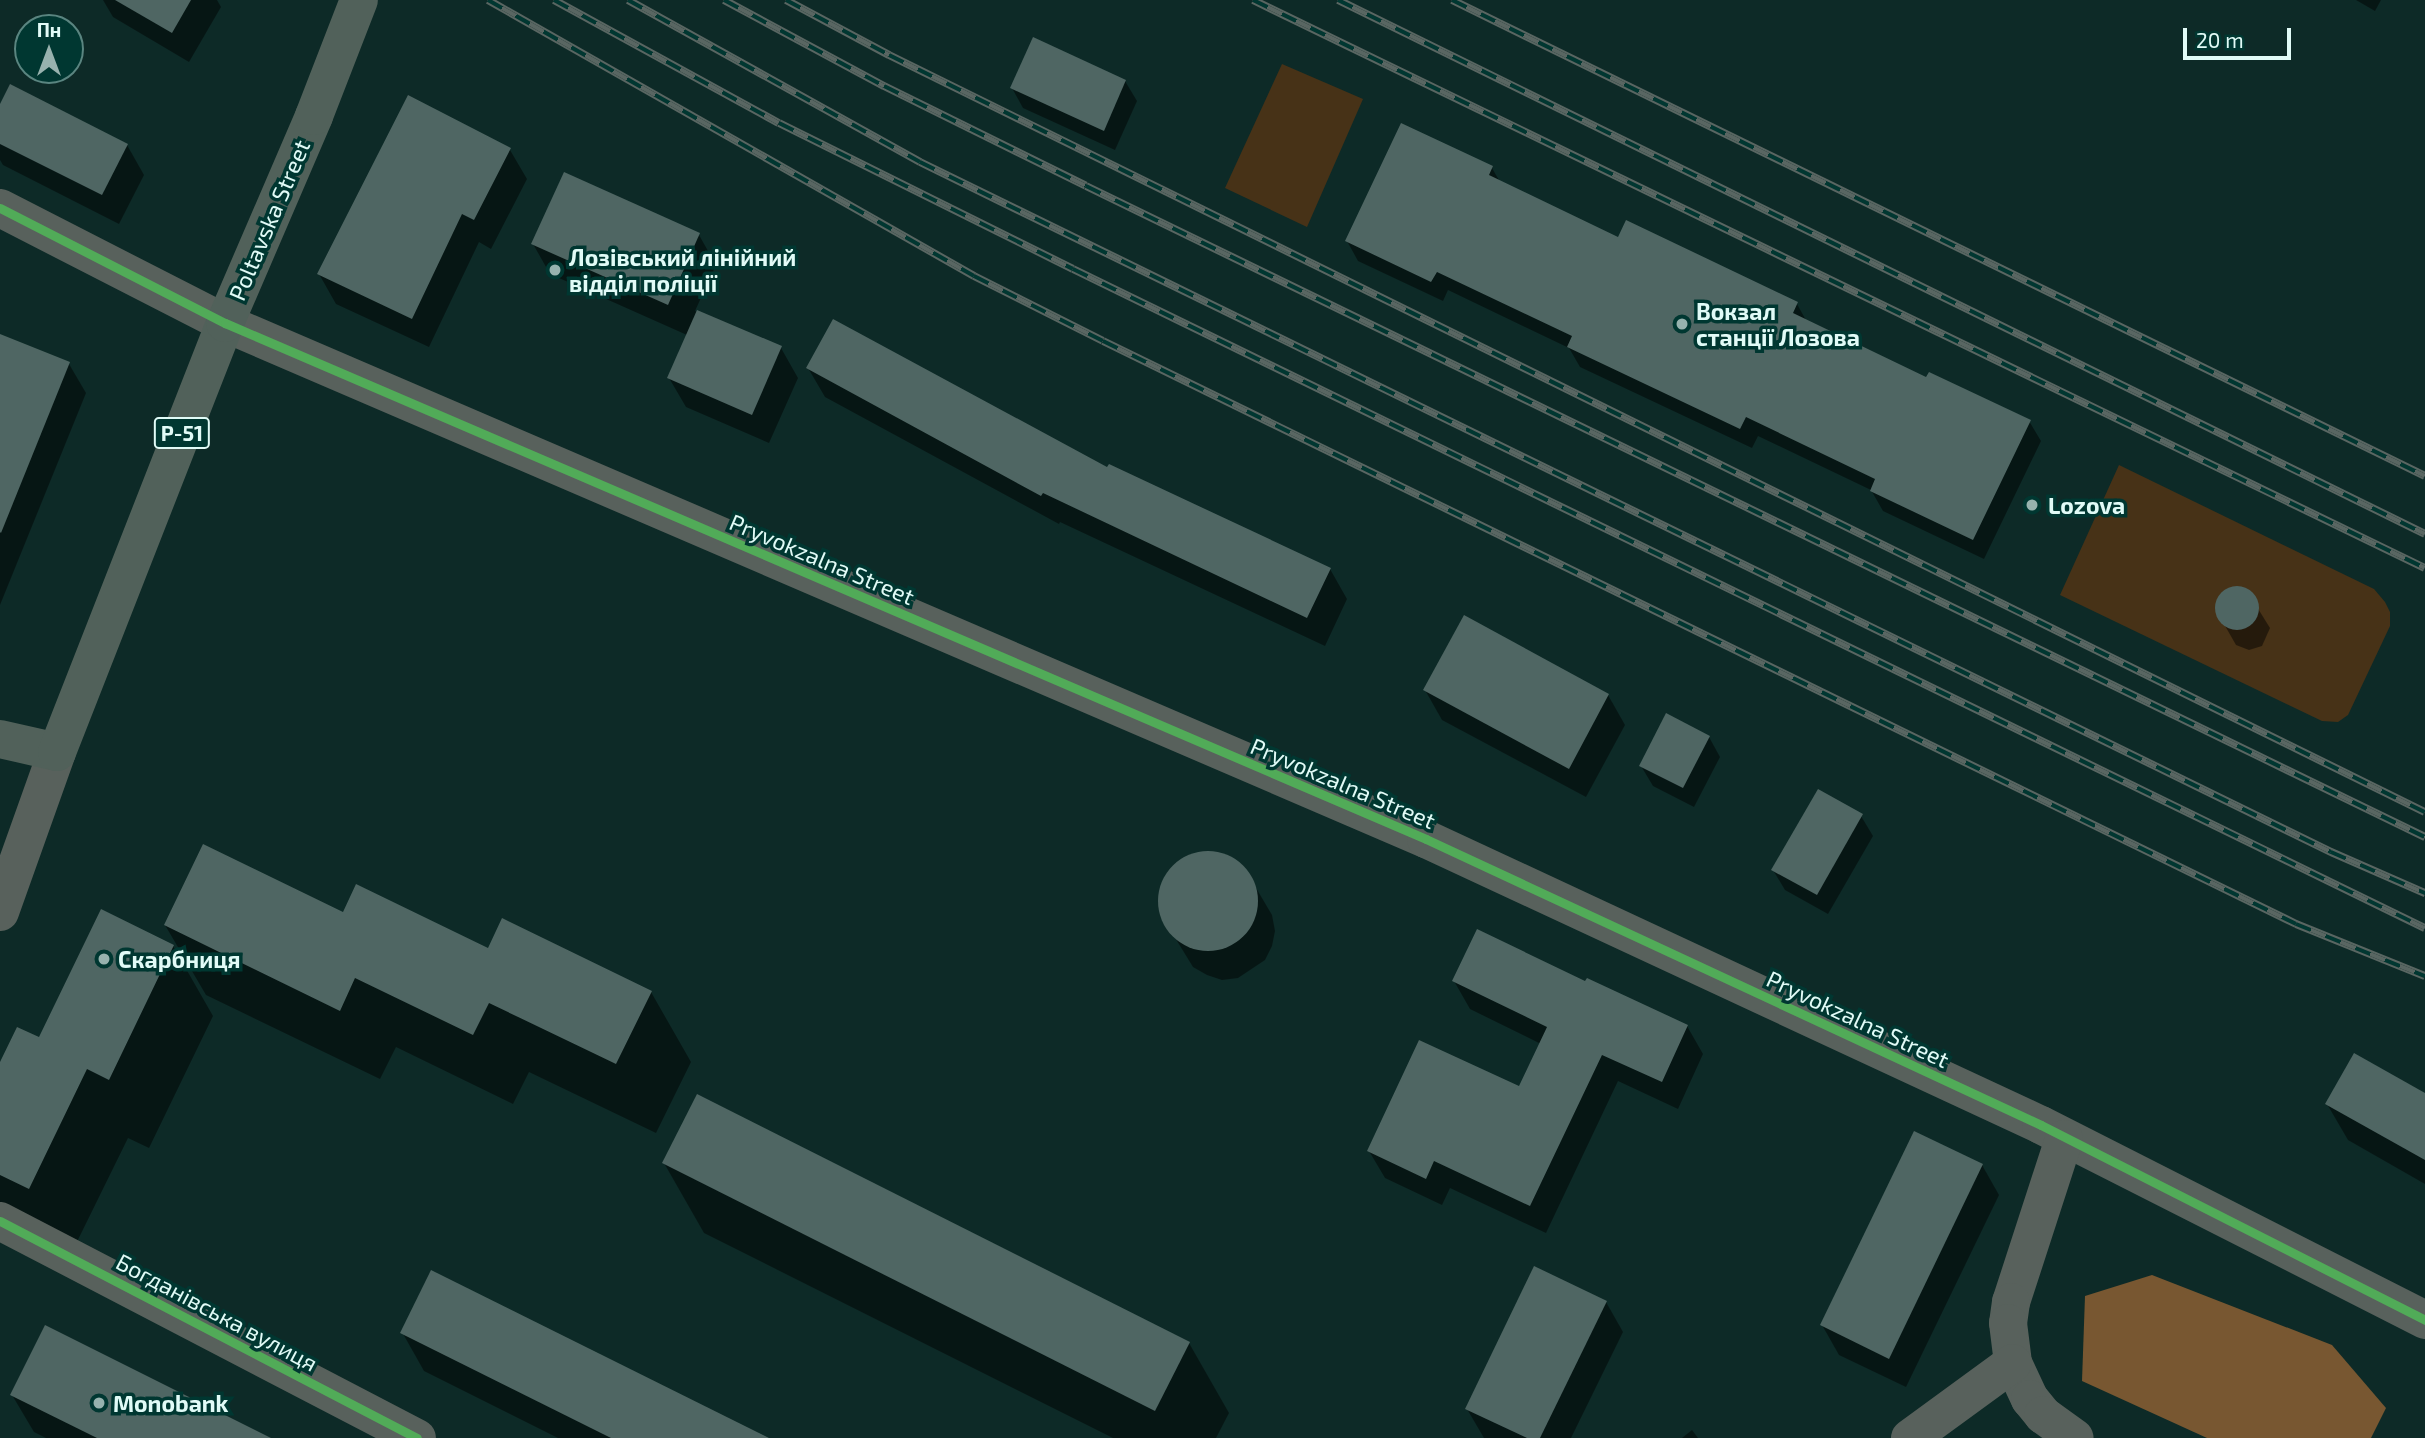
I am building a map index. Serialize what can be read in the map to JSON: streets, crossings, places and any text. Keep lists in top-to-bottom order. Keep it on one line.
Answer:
{"streets":{"main road":["Poltavska Street","Р-51"],"street":["Pryvokzalna Street","Богданівська вулиця"]},"crossings":[["Poltavska Street","Pryvokzalna Street"]],"places":["Лозівський лінійний відділ поліції","Вокзал станції Лозова","Lozova","Скарбниця","Monobank"],"scale_bar":"20 m","north":"top"}
